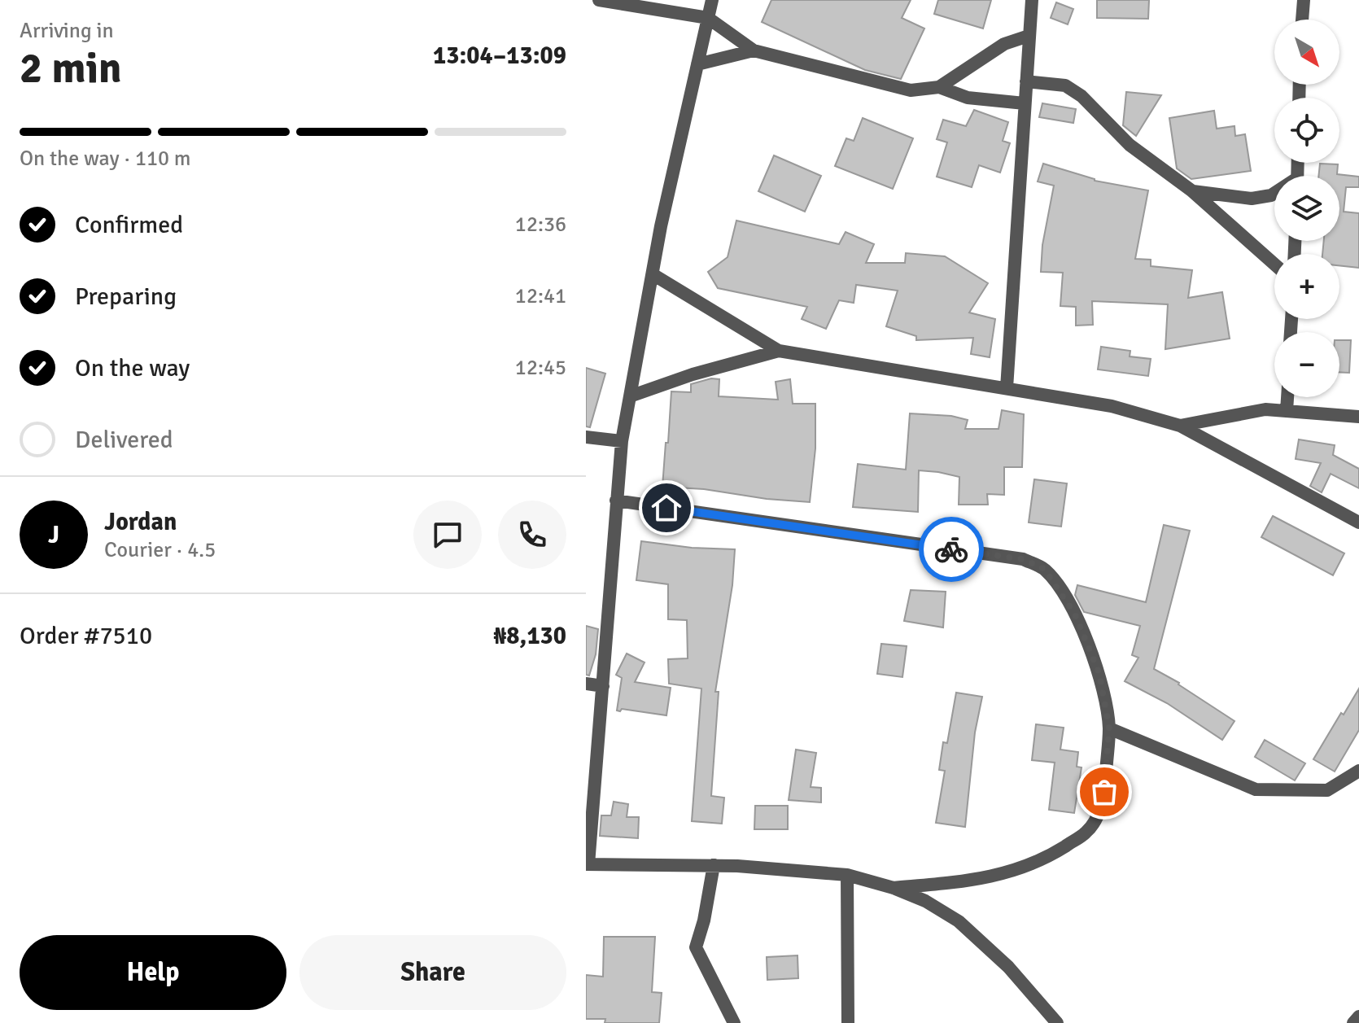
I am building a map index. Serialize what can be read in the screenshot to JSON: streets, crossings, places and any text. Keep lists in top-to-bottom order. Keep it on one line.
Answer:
{"north":"bottom right","page":{"heading":["2 min","Arriving in","13:04–13:09"],"panel":["Jordan","Courier · 4.5","Order #7510","₦8,130"],"map_buttons":["+","−"],"bar":"On the way · 110 m","list":[["Confirmed","12:36"],["Preparing","12:41"],["On the way","12:45"],"Delivered"],"round":"J","buttons":["Help","Share"]}}
